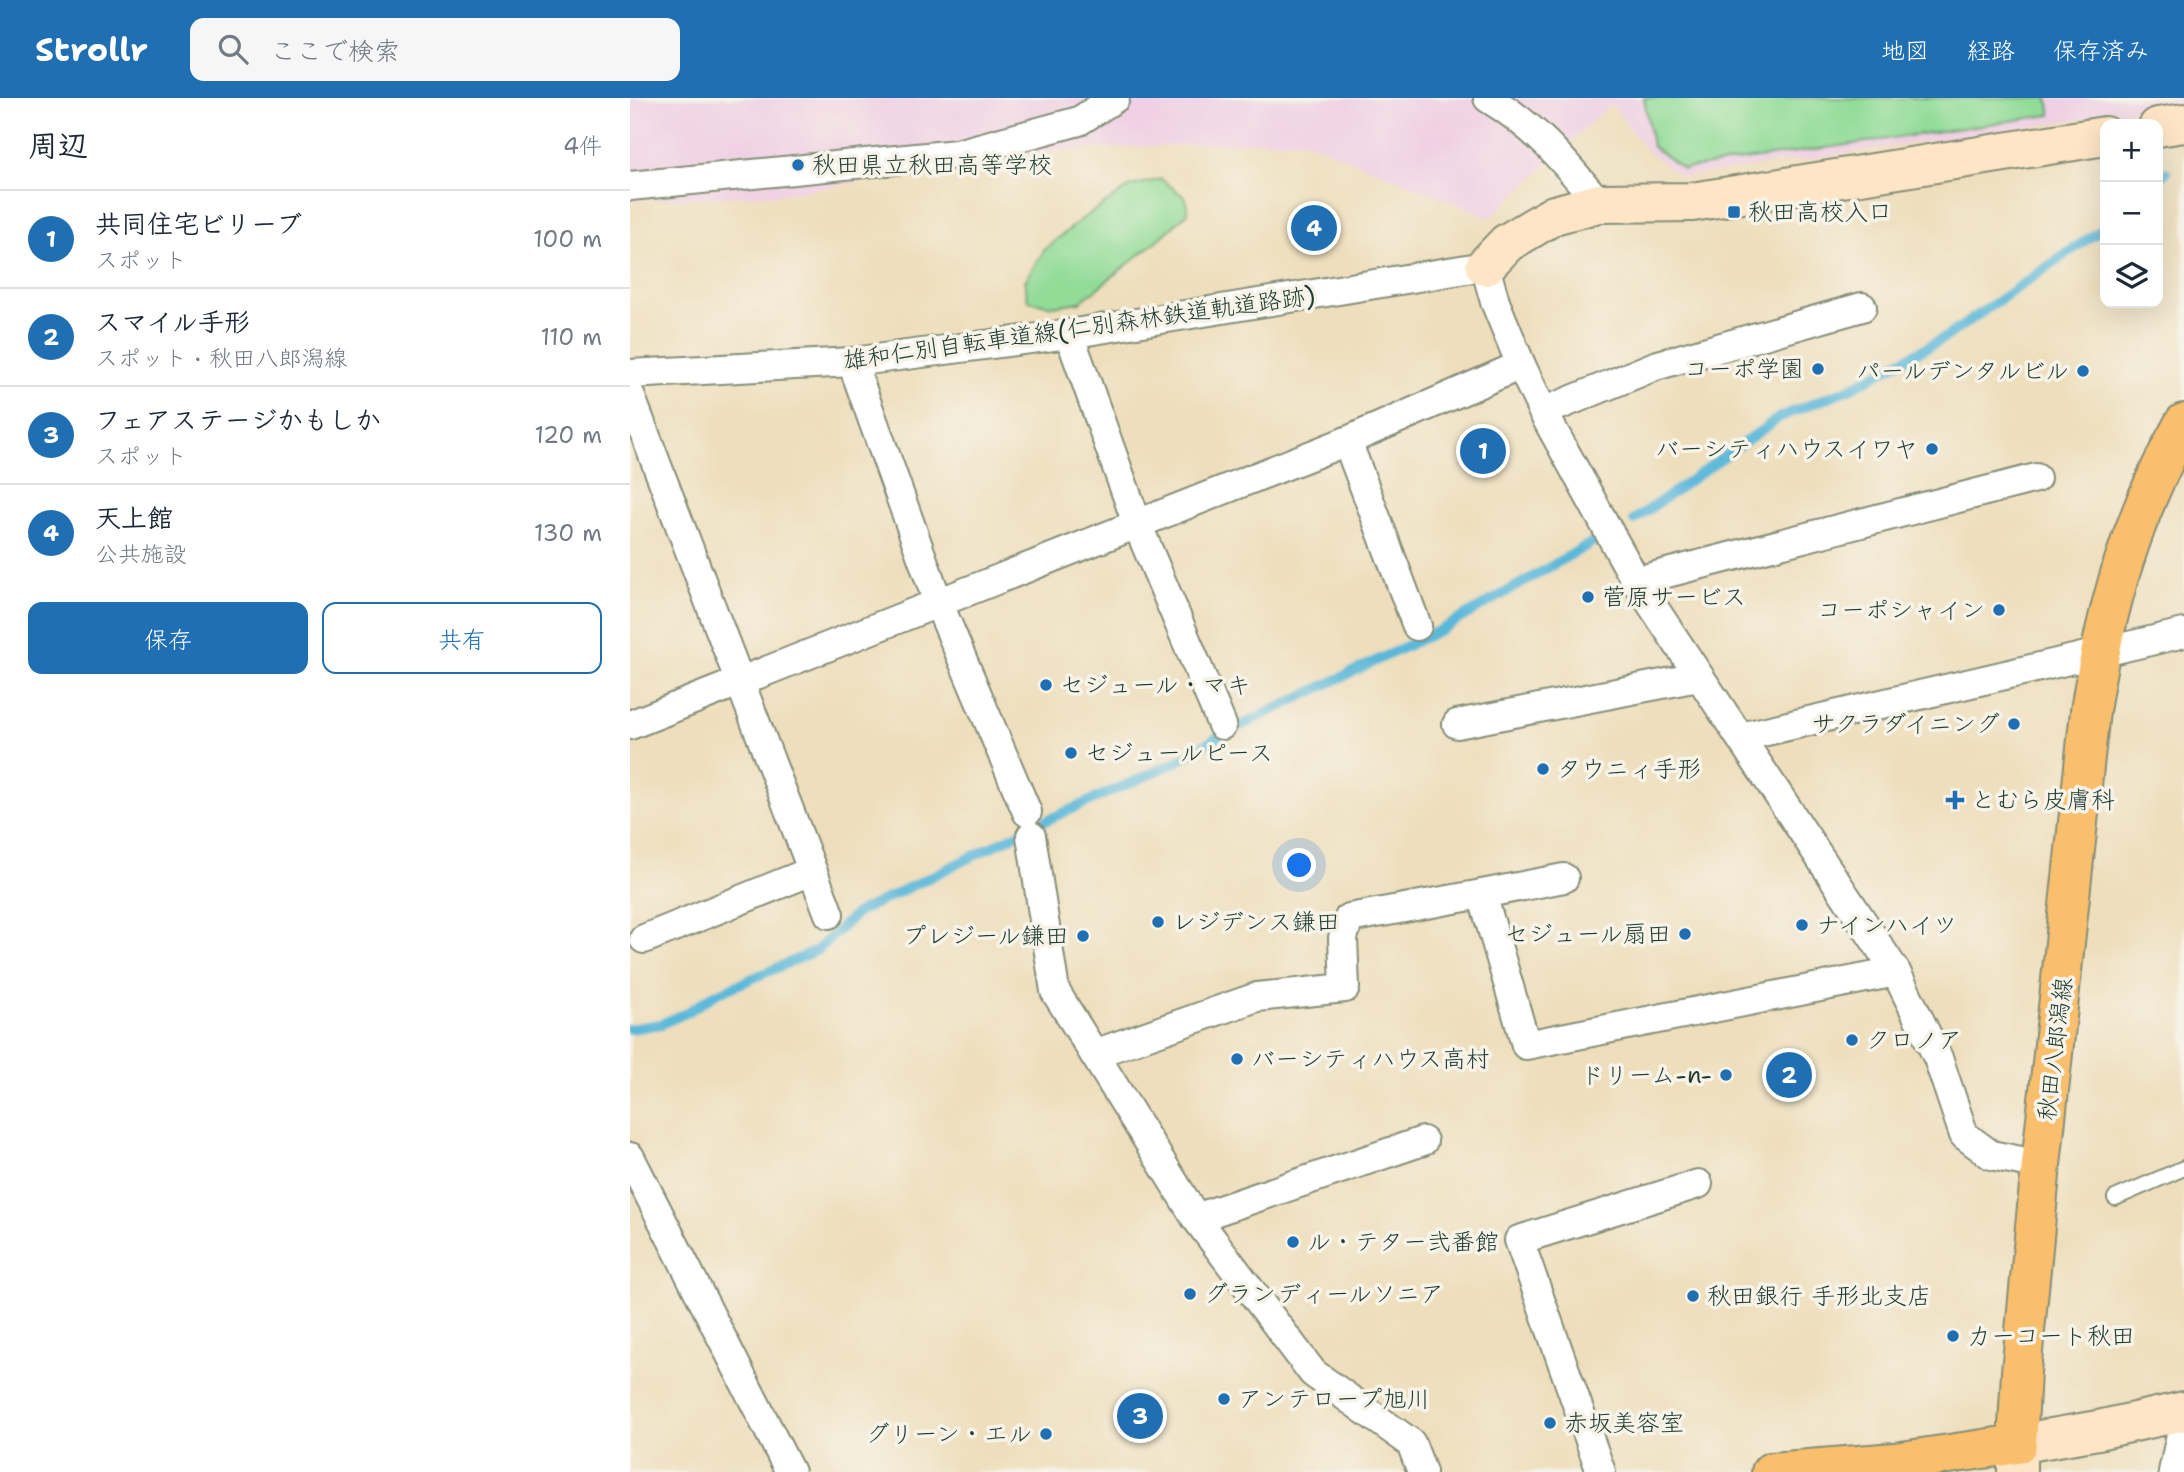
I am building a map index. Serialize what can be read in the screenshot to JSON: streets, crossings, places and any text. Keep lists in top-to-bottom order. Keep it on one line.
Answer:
{"streets":{"main road":["秋田八郎潟線"],"street":["雄和仁別自転車道線(仁別森林鉄道軌道路跡)"]},"places":{"other":["秋田県立秋田高等学校","コーポ学園","パールデンタルビル","バーシティハウスイワヤ","菅原サービス","コーポシャイン","セジュール・マキ","サクラダイニング","セジュールピース","タウニィ手形","レジデンス鎌田","ナインハイツ","セジュール扇田","プレジール鎌田","クロノア","バーシティハウス高村","ドリーム-n-","ル・テター弐番館","グランディールソニア","秋田銀行 手形北支店","カーコート秋田","アンテロープ旭川","赤坂美容室","グリーン・エル"],"transit":["秋田高校入口"],"health":["とむら皮膚科"]},"page":{"header":"Strollr","search":"ここで検索","nav":["地図","経路","保存済み"],"heading":["周辺","4件"],"map_buttons":["+","−"],"list":[{"mark":"1","name":"共同住宅ビリーブ","note":"スポット","value":"100 m"},{"mark":"2","name":"スマイル手形","note":"スポット · 秋田八郎潟線","value":"110 m"},{"mark":"3","name":"フェアステージかもしか","note":"スポット","value":"120 m"},{"mark":"4","name":"天上館","note":"公共施設","value":"130 m"}],"pins":["4","1","2","3"],"buttons":["保存","共有"]}}
